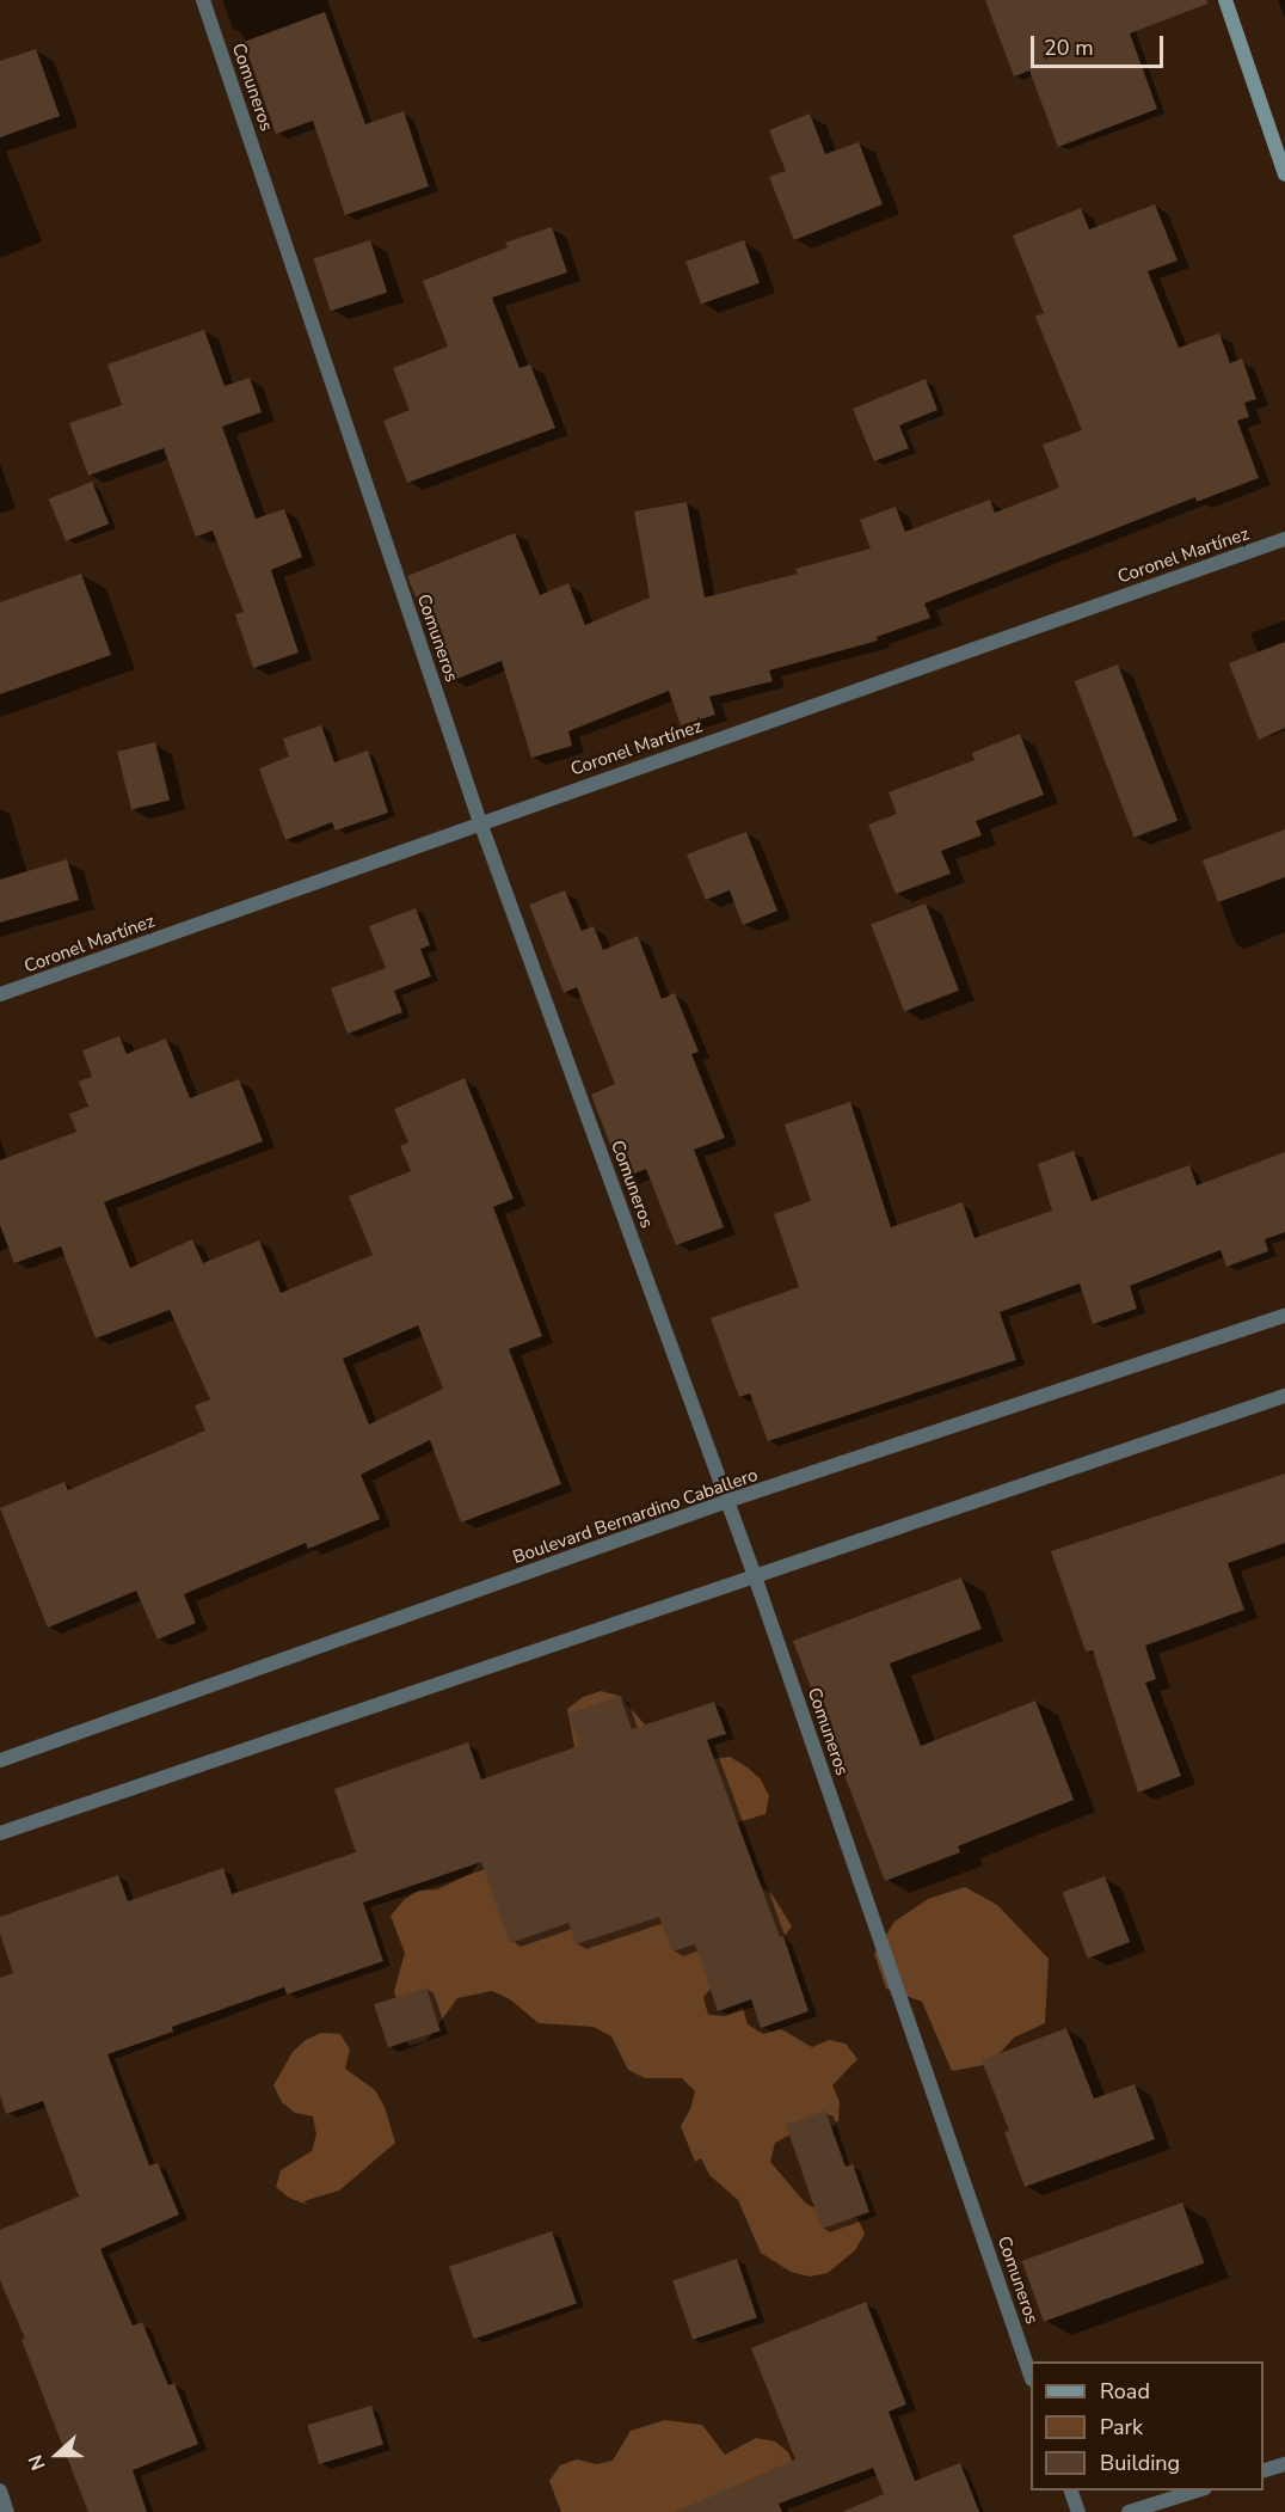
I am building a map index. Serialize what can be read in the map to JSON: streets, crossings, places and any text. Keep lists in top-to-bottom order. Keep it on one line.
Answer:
{"streets":{"street":["Comuneros","Coronel Martínez","Boulevard Bernardino Caballero"]},"crossings":[["Comuneros","Coronel Martínez"],["Comuneros","Boulevard Bernardino Caballero"]],"legend":["Road","Park","Building"],"scale_bar":"20 m","north":"left"}
